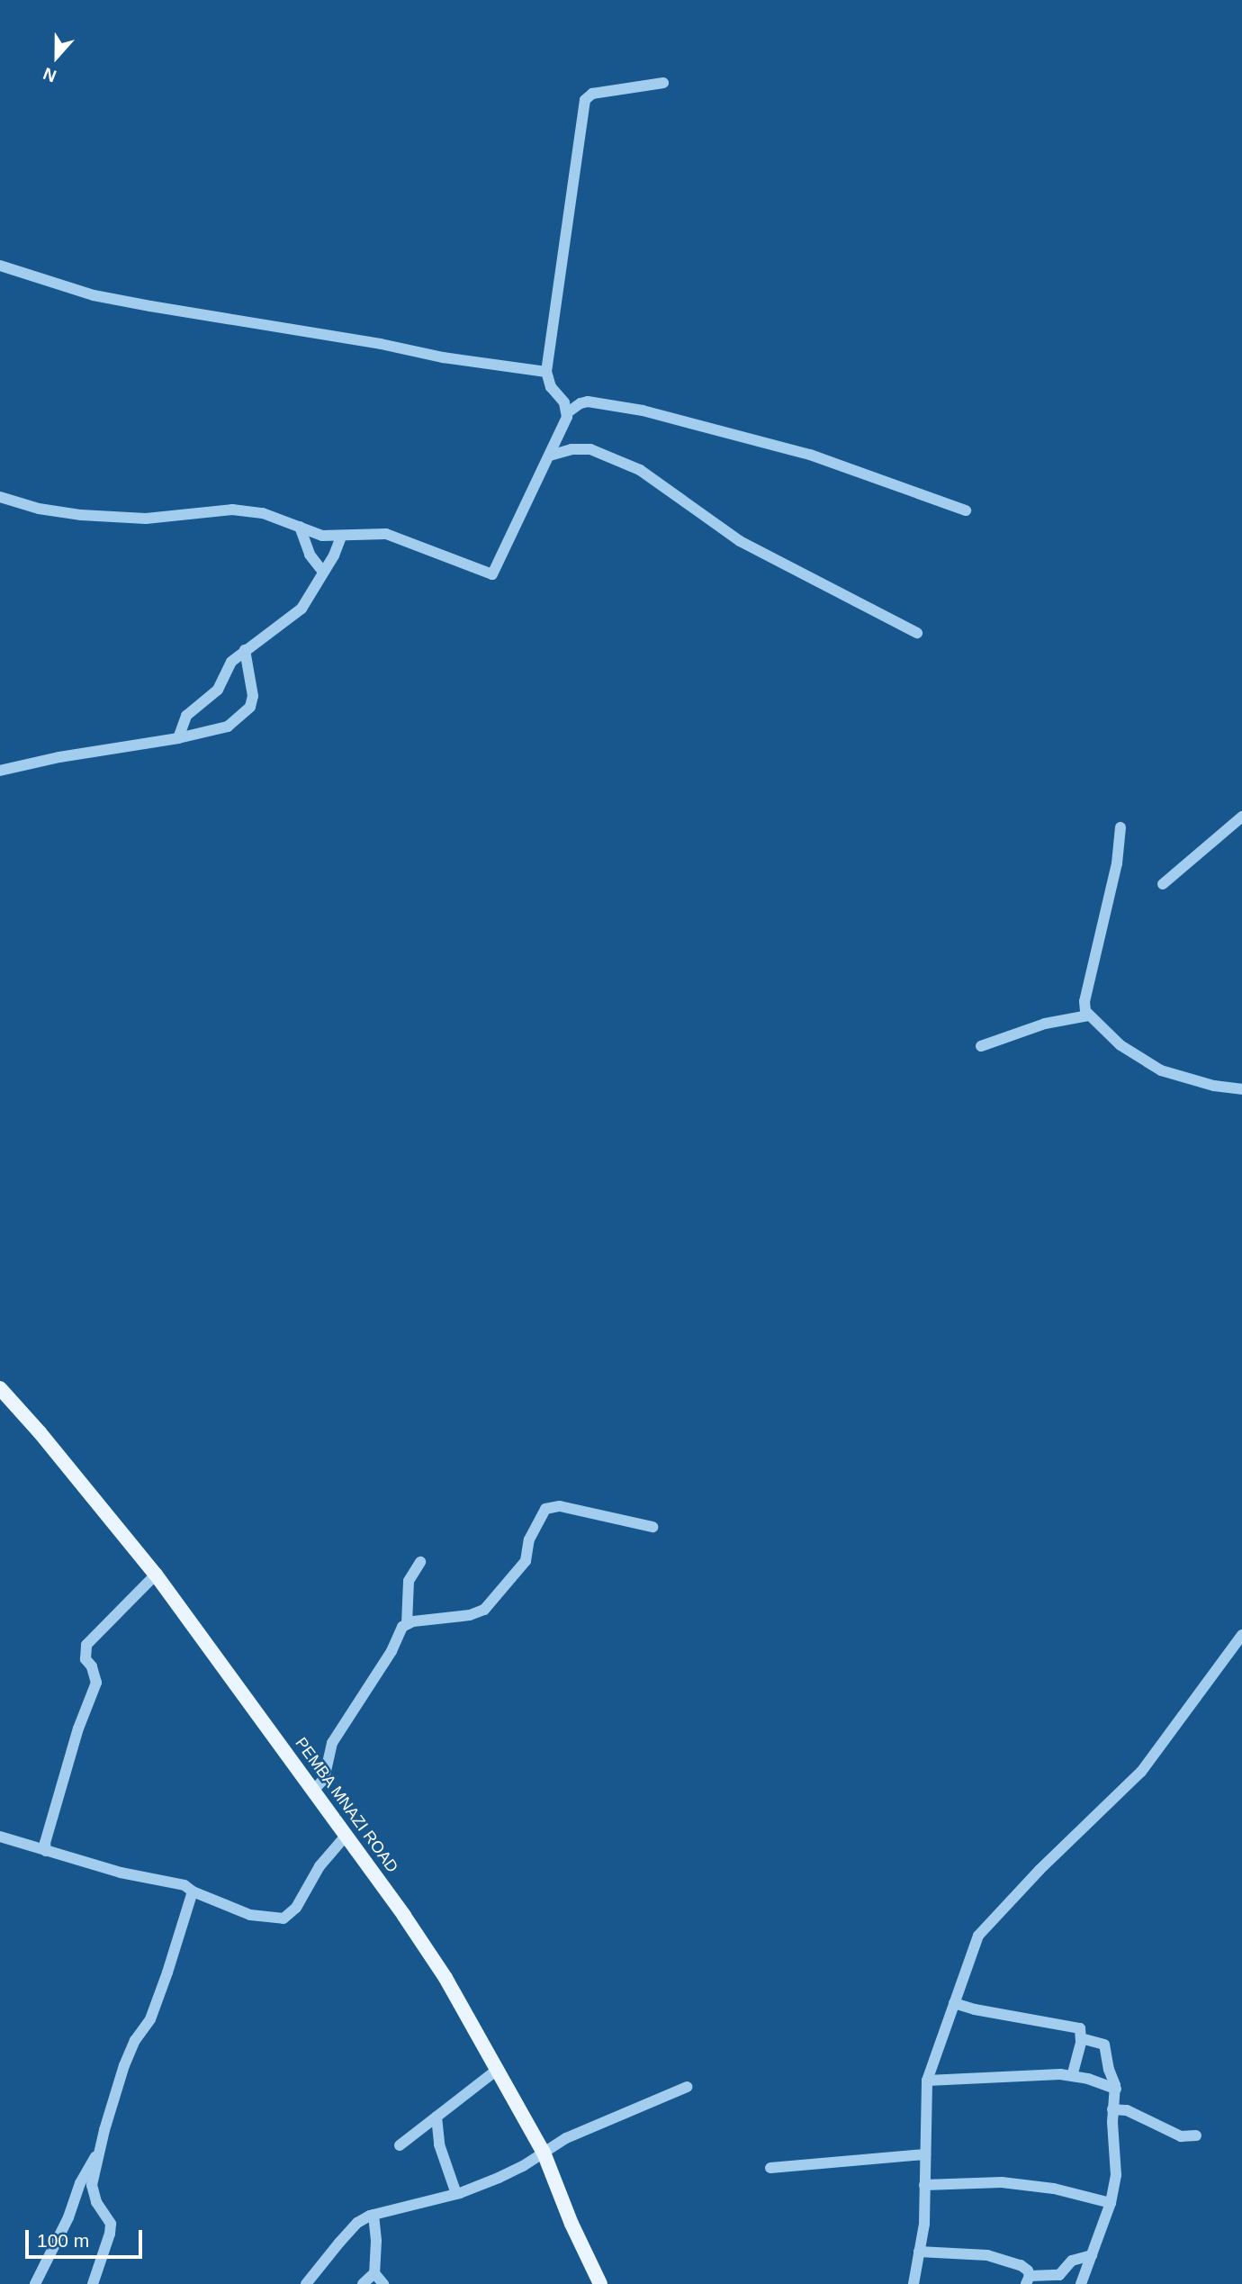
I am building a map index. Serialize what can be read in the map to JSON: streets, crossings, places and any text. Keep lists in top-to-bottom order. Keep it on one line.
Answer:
{"streets":{"main road":["PEMBA MNAZI ROAD"]},"scale_bar":"100 m","north":"bottom"}
